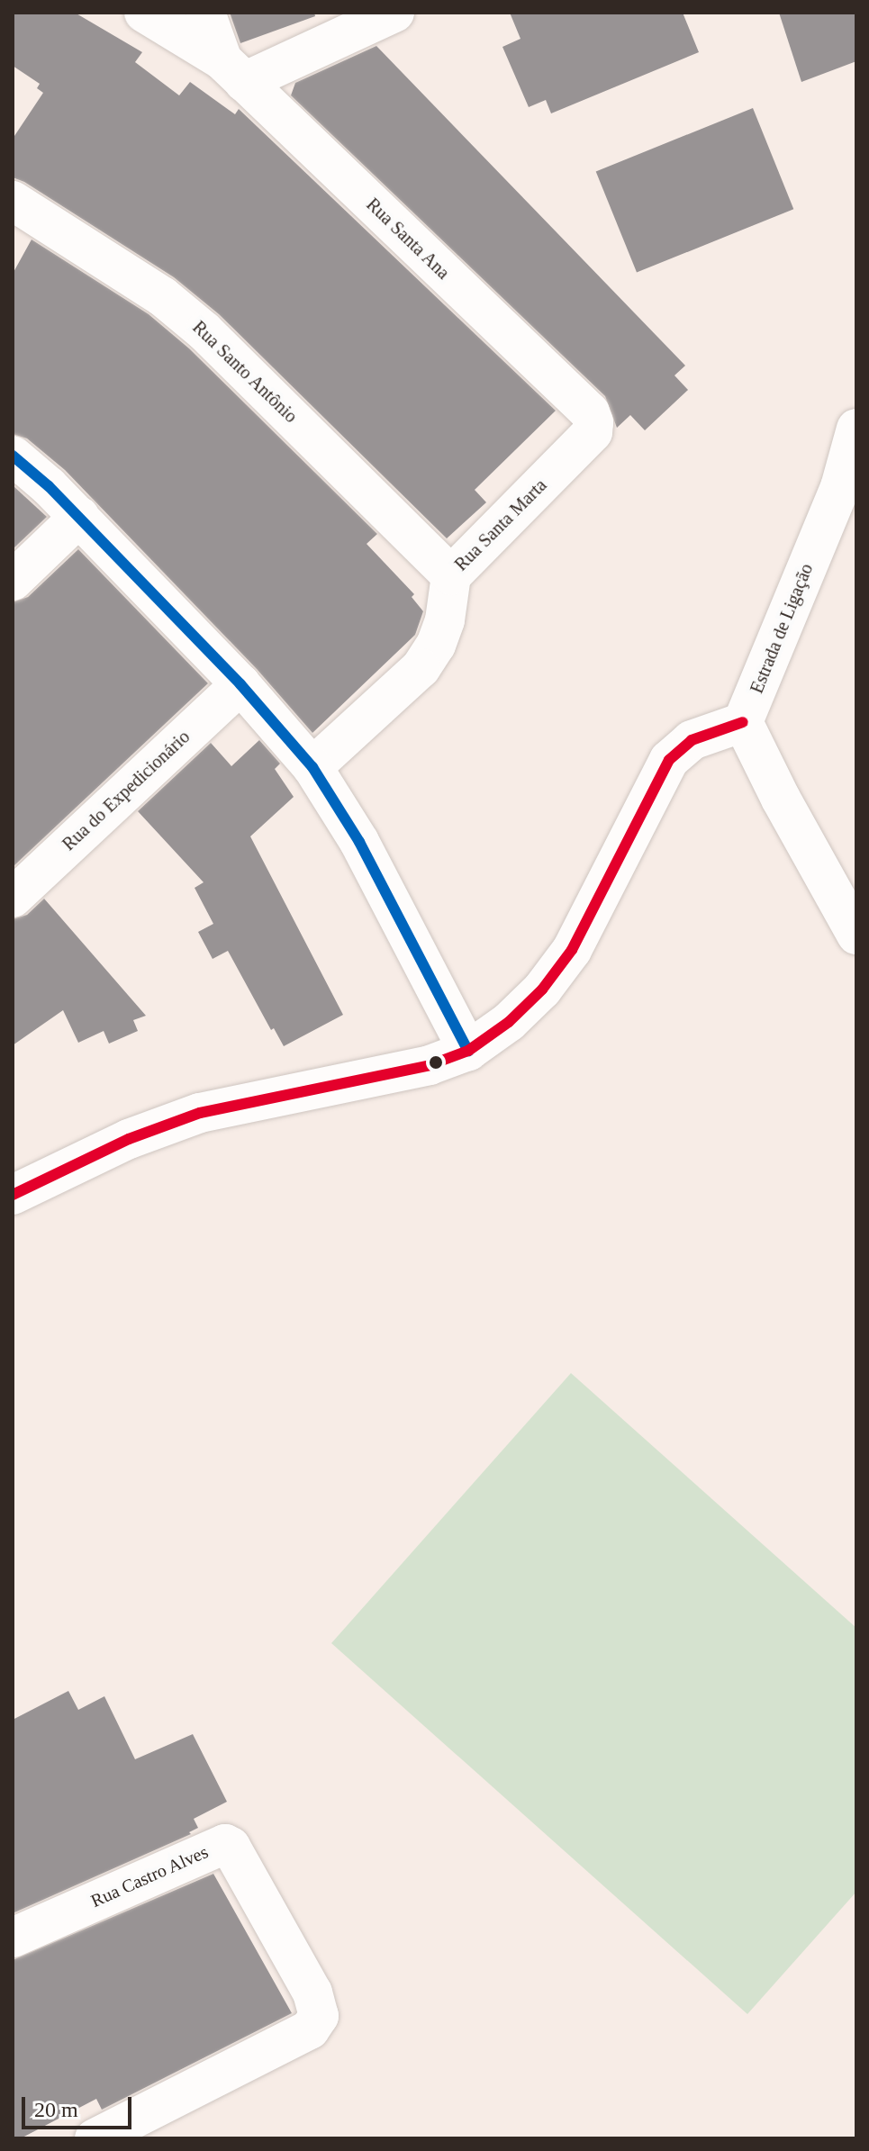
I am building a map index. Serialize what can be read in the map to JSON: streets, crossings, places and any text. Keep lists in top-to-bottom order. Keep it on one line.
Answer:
{"streets":{"street":["Rua Santa Ana","Rua Santo Antônio","Rua Santa Marta","Estrada de Ligação","Rua do Expedicionário","Rua Castro Alves"]},"crossings":[["Rua Santa Ana","Rua Santa Marta"],["Rua Santo Antônio","Rua Santa Marta"]],"scale_bar":"20 m"}
